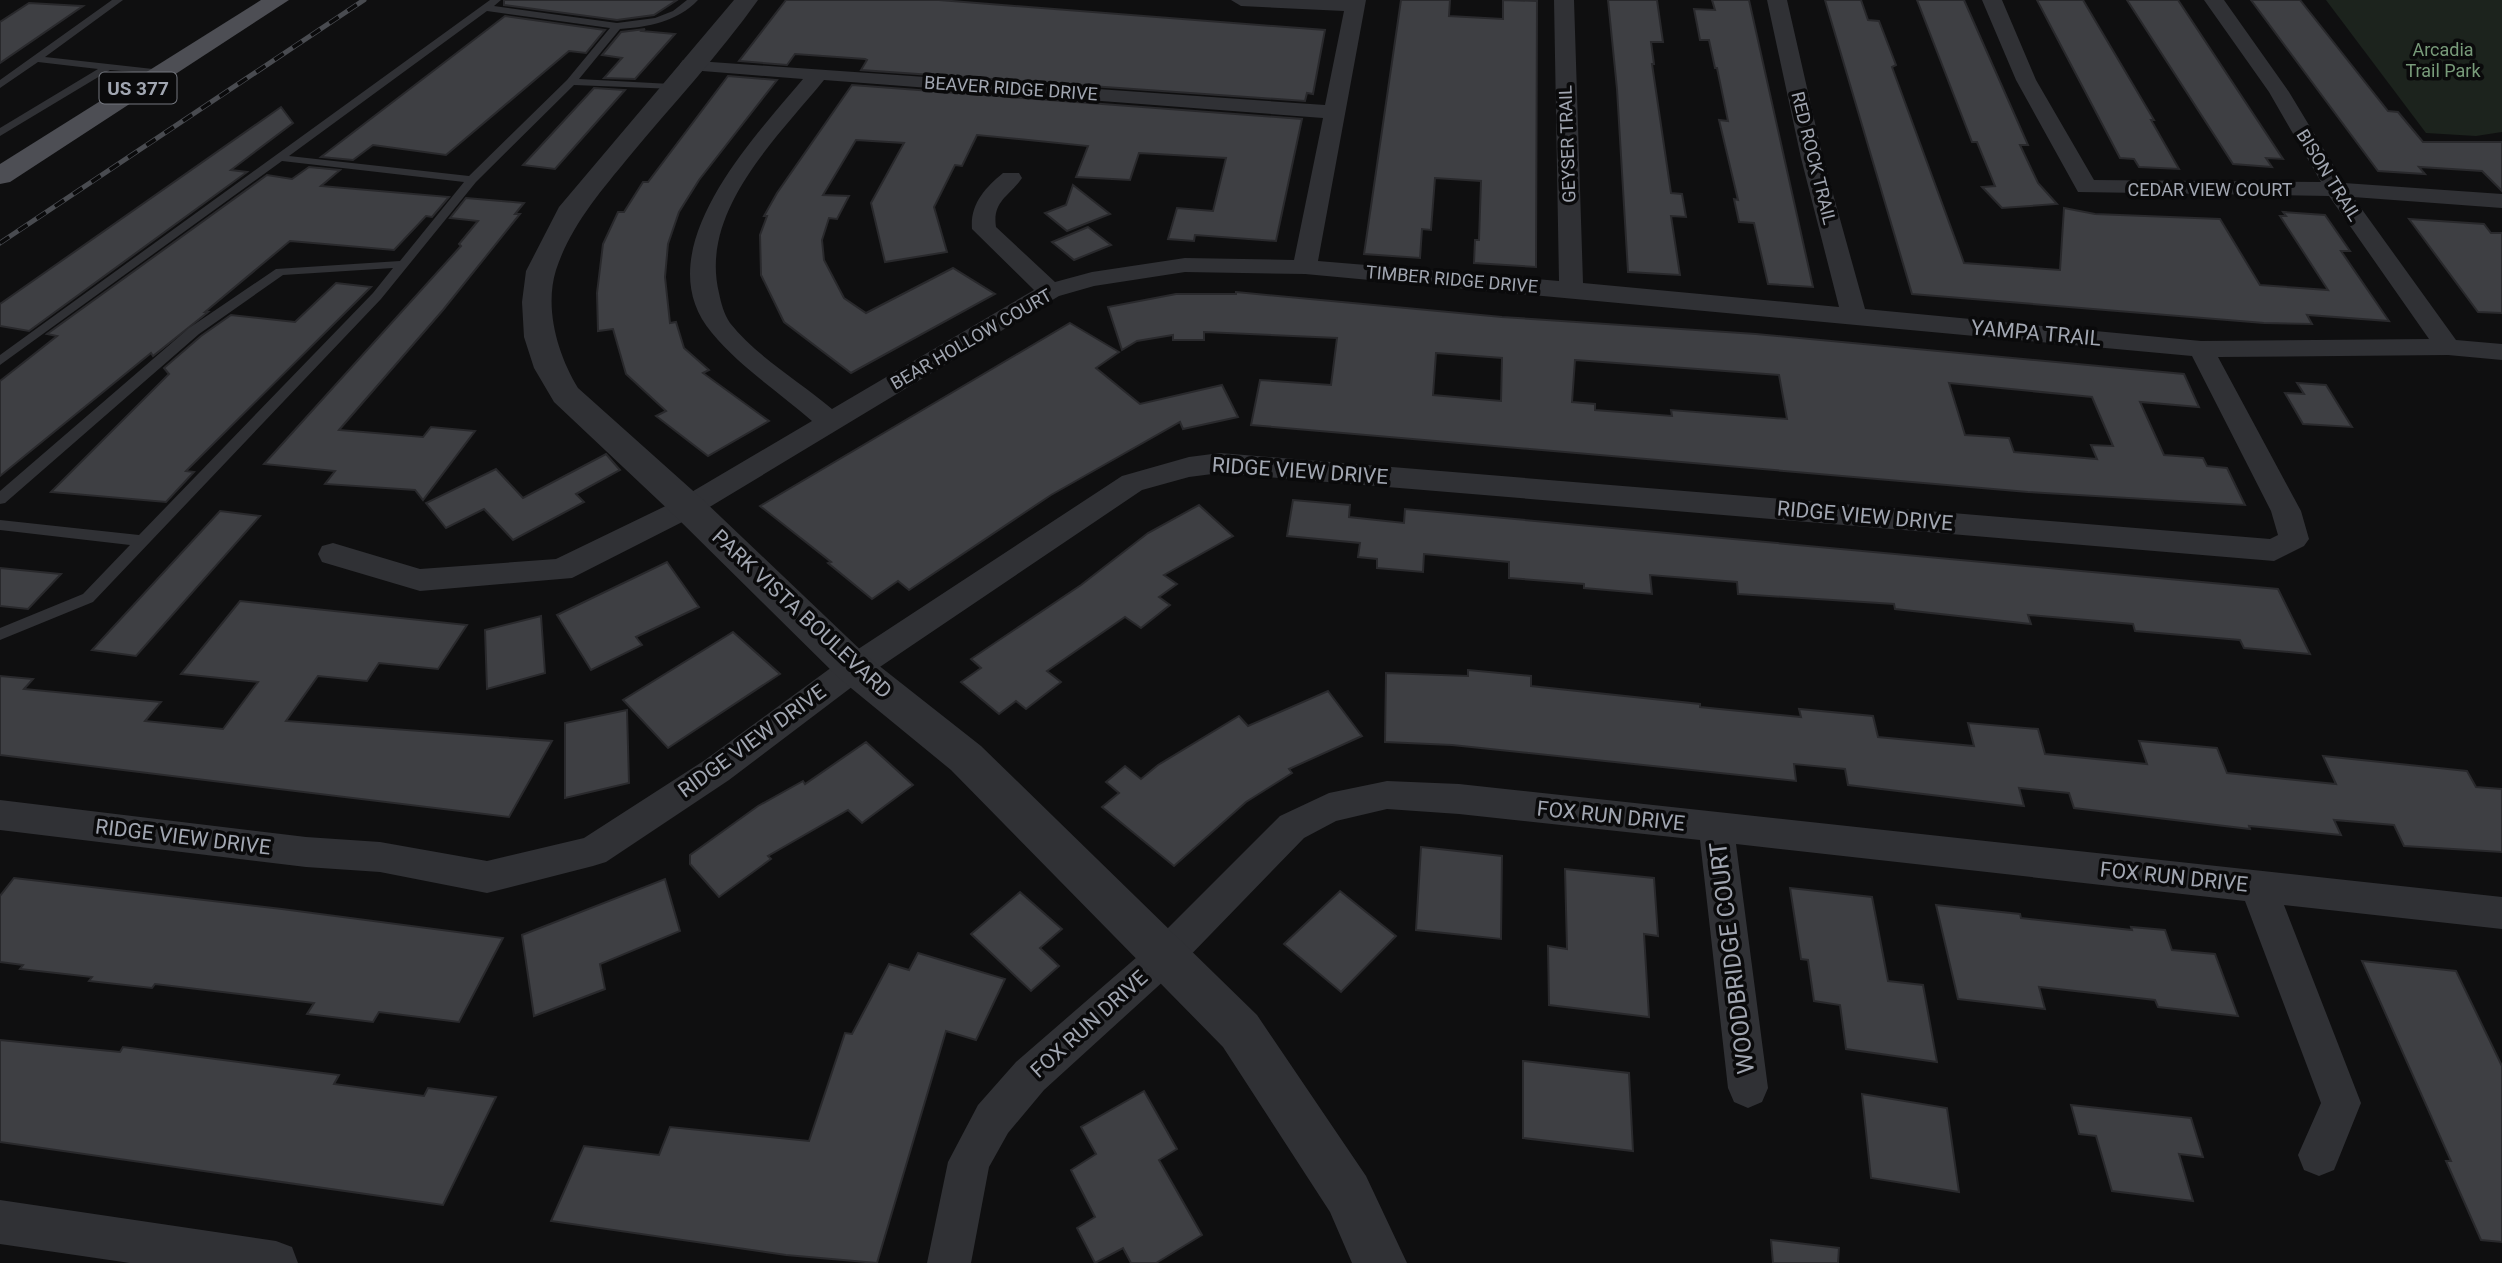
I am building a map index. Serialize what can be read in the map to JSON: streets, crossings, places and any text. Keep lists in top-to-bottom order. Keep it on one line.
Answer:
{"streets":{"main road":["US 377"],"street":["BEAVER RIDGE DRIVE","GEYSER TRAIL","RED ROCK TRAIL","BISON TRAIL","CEDAR VIEW COURT","TIMBER RIDGE DRIVE","YAMPA TRAIL","BEAR HOLLOW COURT","RIDGE VIEW DRIVE","PARK VISTA BOULEVARD","FOX RUN DRIVE","WOODBRIDGE COURT"]},"crossings":[["BEAVER RIDGE DRIVE","PARK VISTA BOULEVARD"],["GEYSER TRAIL","TIMBER RIDGE DRIVE"],["GEYSER TRAIL","YAMPA TRAIL"],["RED ROCK TRAIL","YAMPA TRAIL"],["BISON TRAIL","CEDAR VIEW COURT"],["BISON TRAIL","YAMPA TRAIL"],["TIMBER RIDGE DRIVE","YAMPA TRAIL"],["TIMBER RIDGE DRIVE","BEAR HOLLOW COURT"],["YAMPA TRAIL","RIDGE VIEW DRIVE"],["BEAR HOLLOW COURT","PARK VISTA BOULEVARD"],["RIDGE VIEW DRIVE","PARK VISTA BOULEVARD"],["PARK VISTA BOULEVARD","FOX RUN DRIVE"],["FOX RUN DRIVE","WOODBRIDGE COURT"]],"parks":["Arcadia Trail Park"]}
